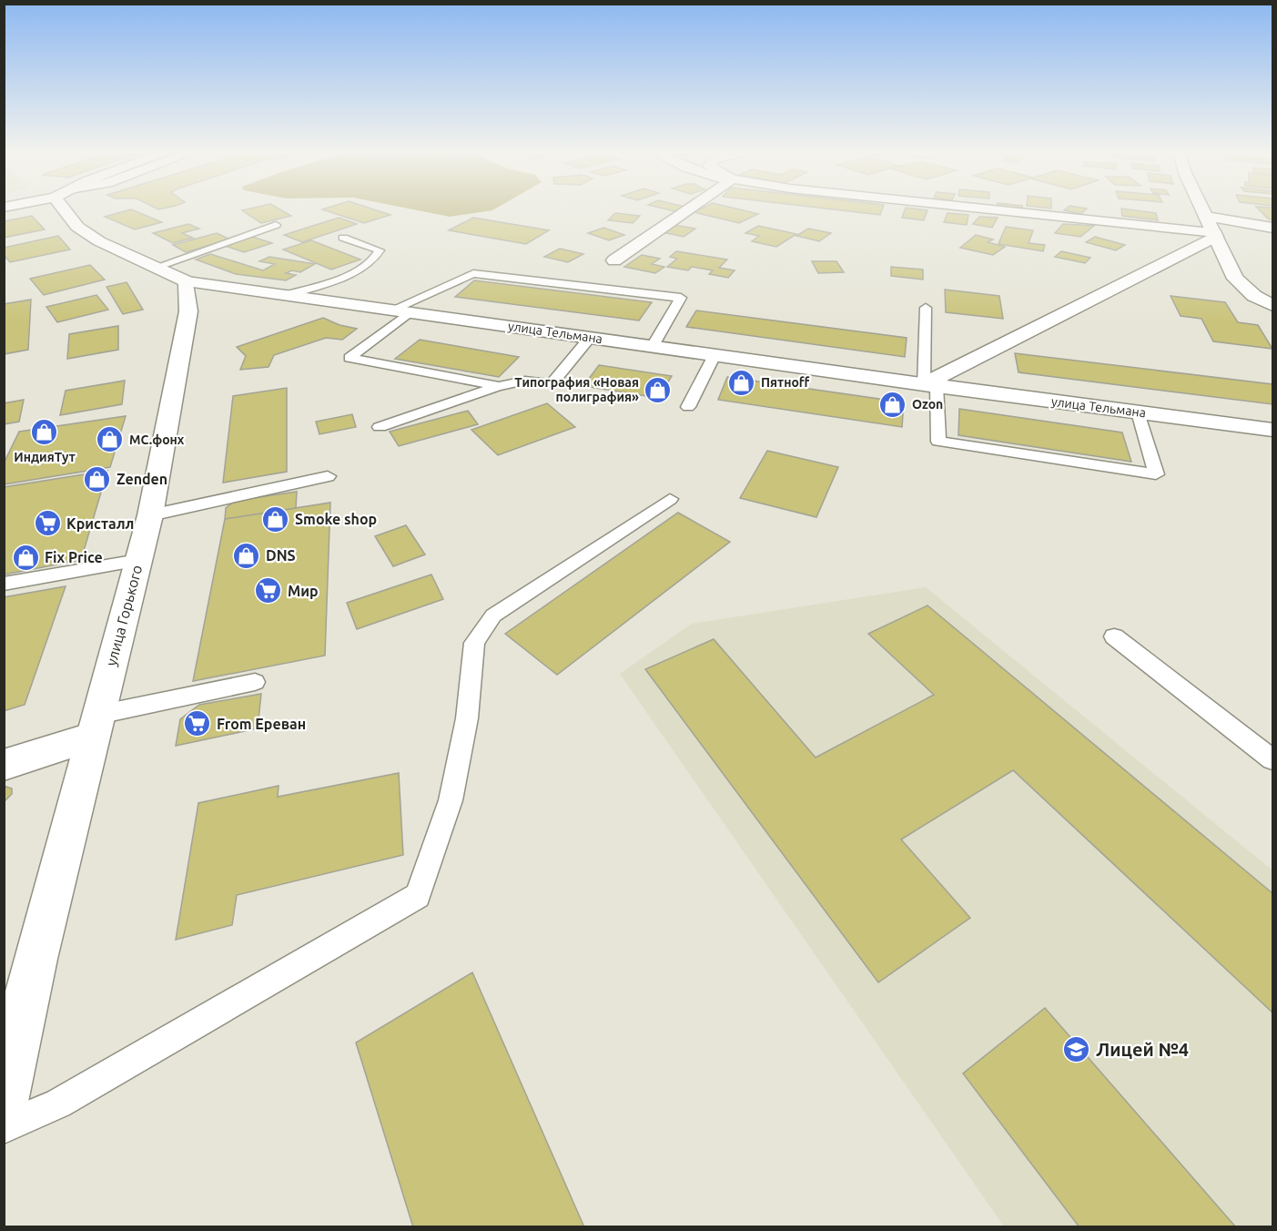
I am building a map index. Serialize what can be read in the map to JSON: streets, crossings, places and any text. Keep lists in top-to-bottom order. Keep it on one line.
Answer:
{"streets":{"street":["улица Тельмана","улица Горького"]},"crossings":[["улица Тельмана","улица Горького"]],"places":{"shop":["Пятнoff","Типография «Новая полиграфия»","Ozon","ИндияТут","МС.фонх","Zenden","Smoke shop","DNS","Fix Price"],"supermarket":["Кристалл","Мир","From Ереван"],"school or university":["Лицей №4"]}}
